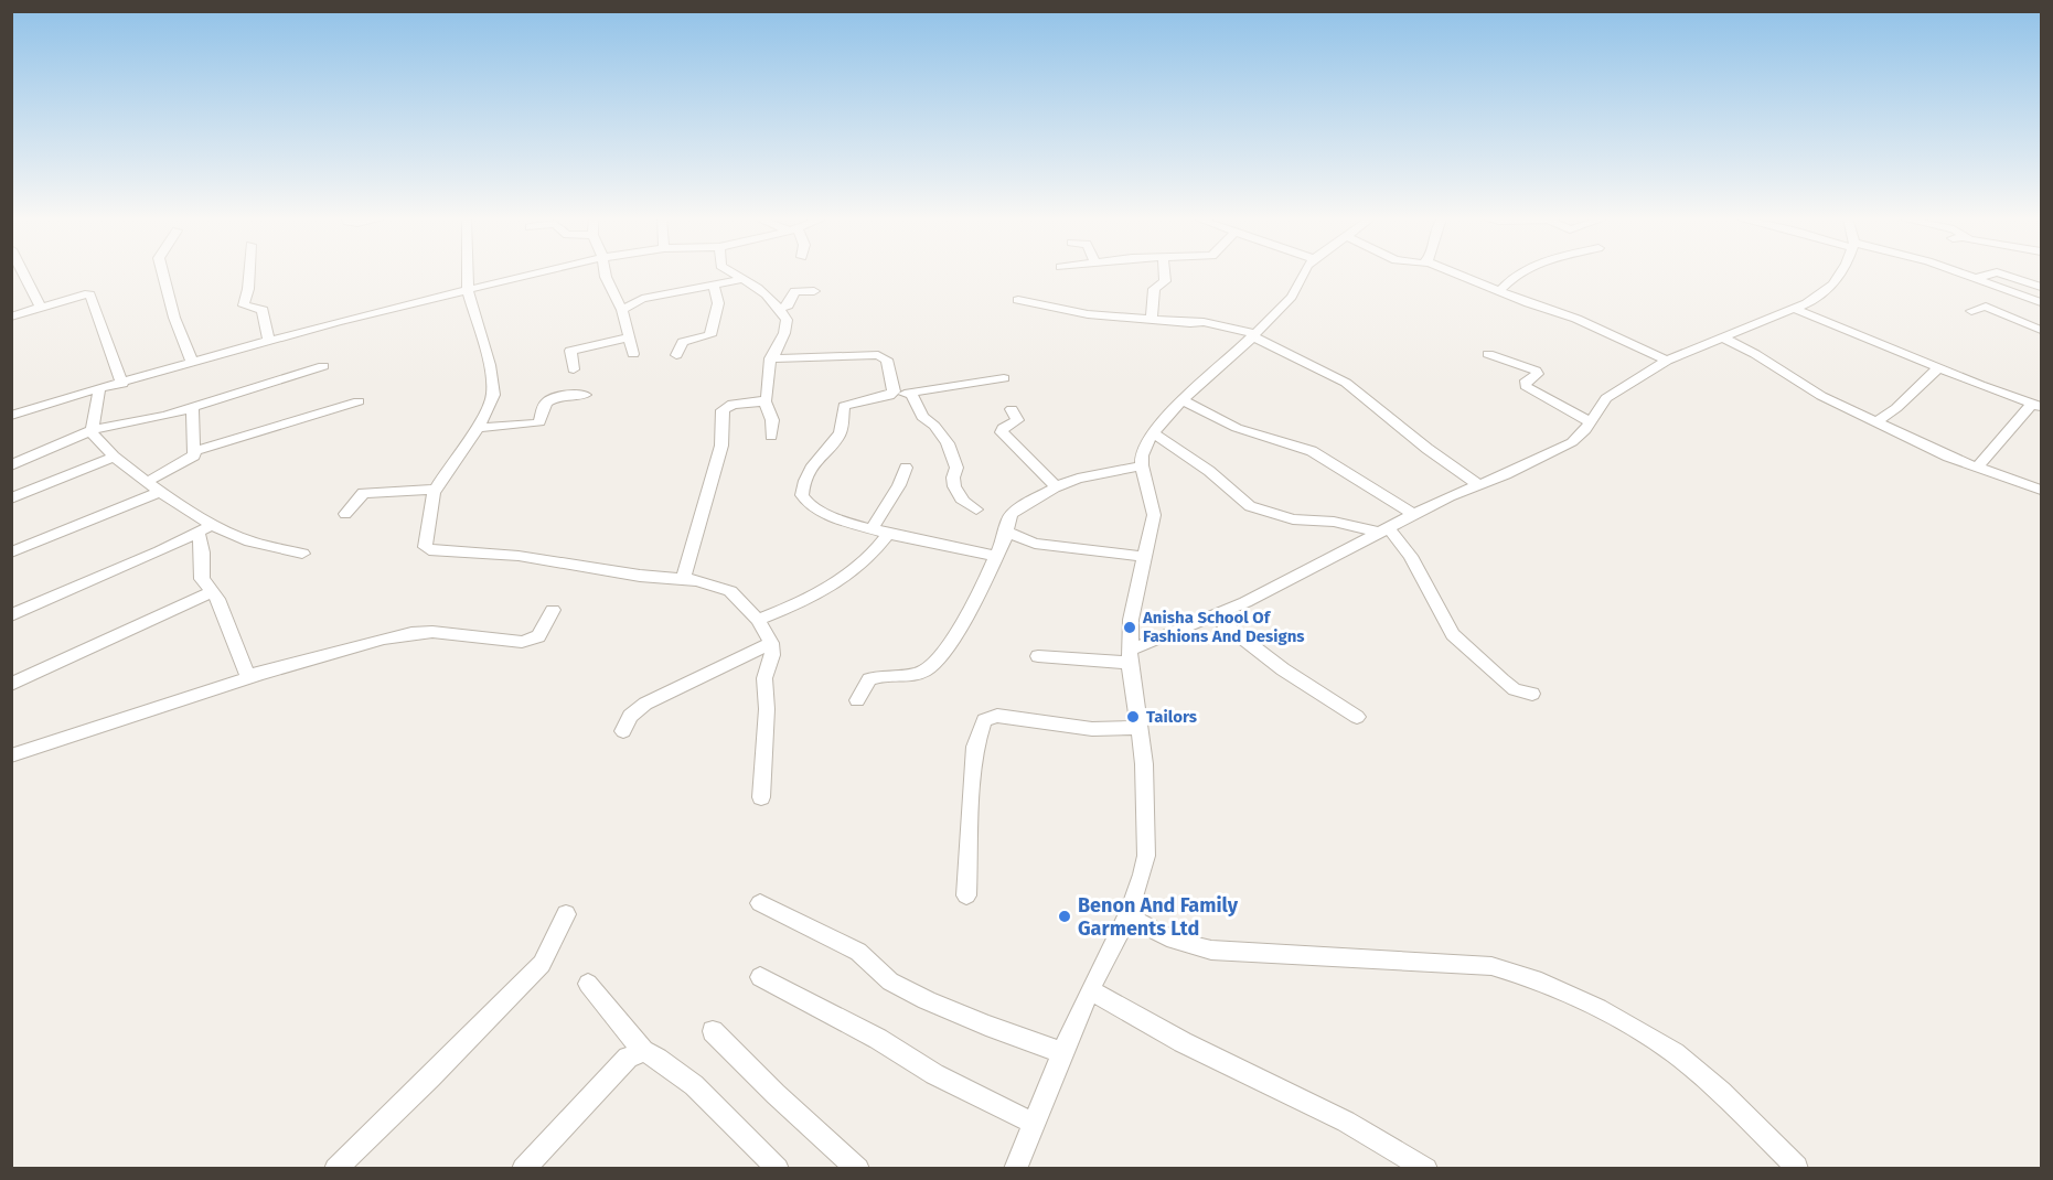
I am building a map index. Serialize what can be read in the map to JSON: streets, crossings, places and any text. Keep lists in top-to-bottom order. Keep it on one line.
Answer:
{"places":["Anisha School Of Fashions And Designs","Tailors","Benon And Family Garments Ltd"]}
